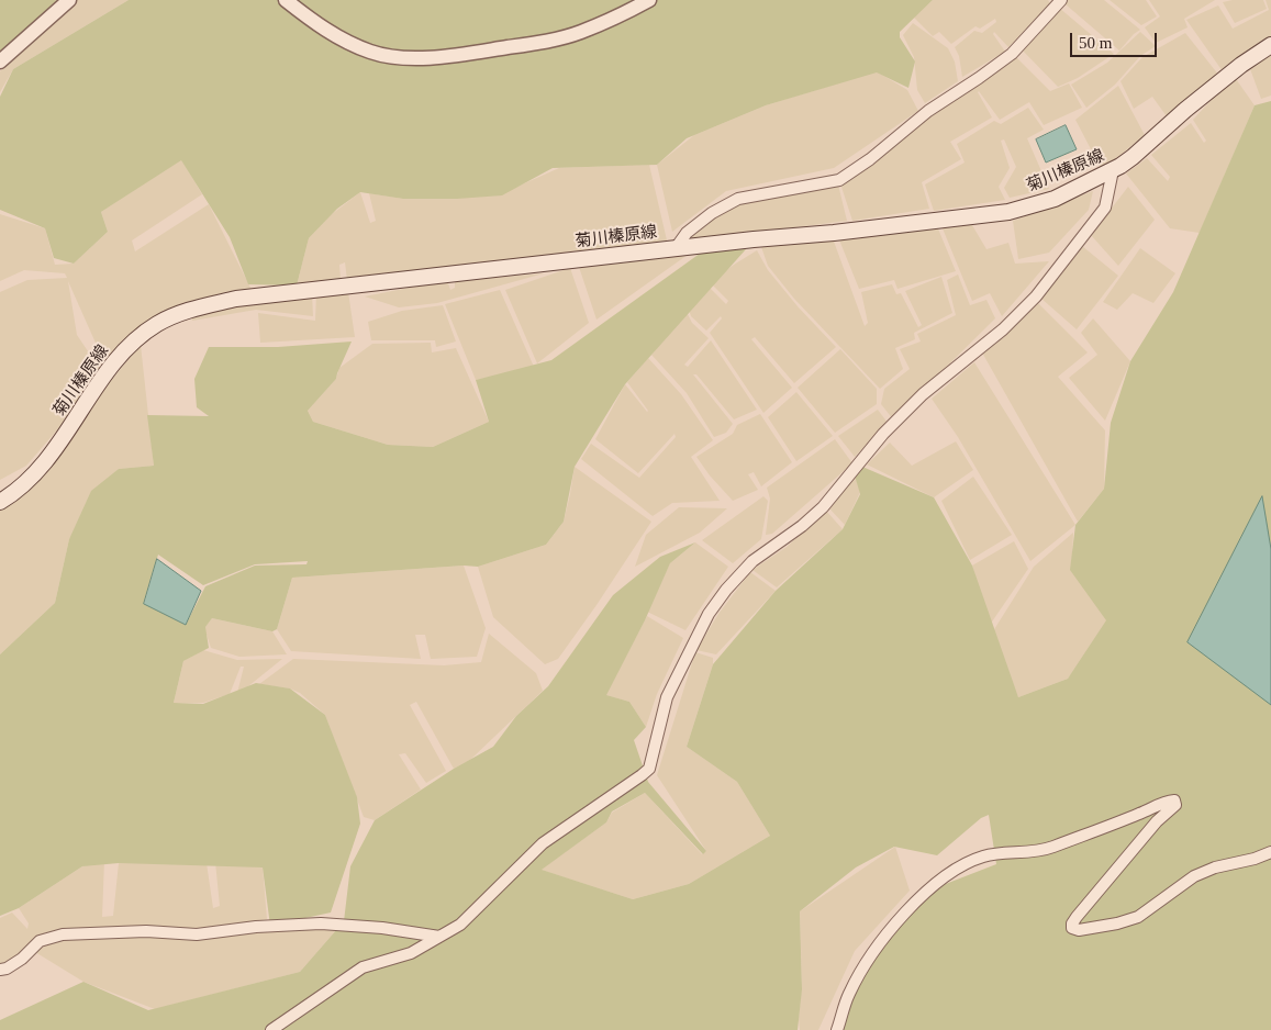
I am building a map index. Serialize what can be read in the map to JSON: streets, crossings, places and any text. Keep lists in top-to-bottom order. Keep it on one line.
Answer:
{"streets":{"main road":["菊川榛原線"]},"scale_bar":"50 m"}
